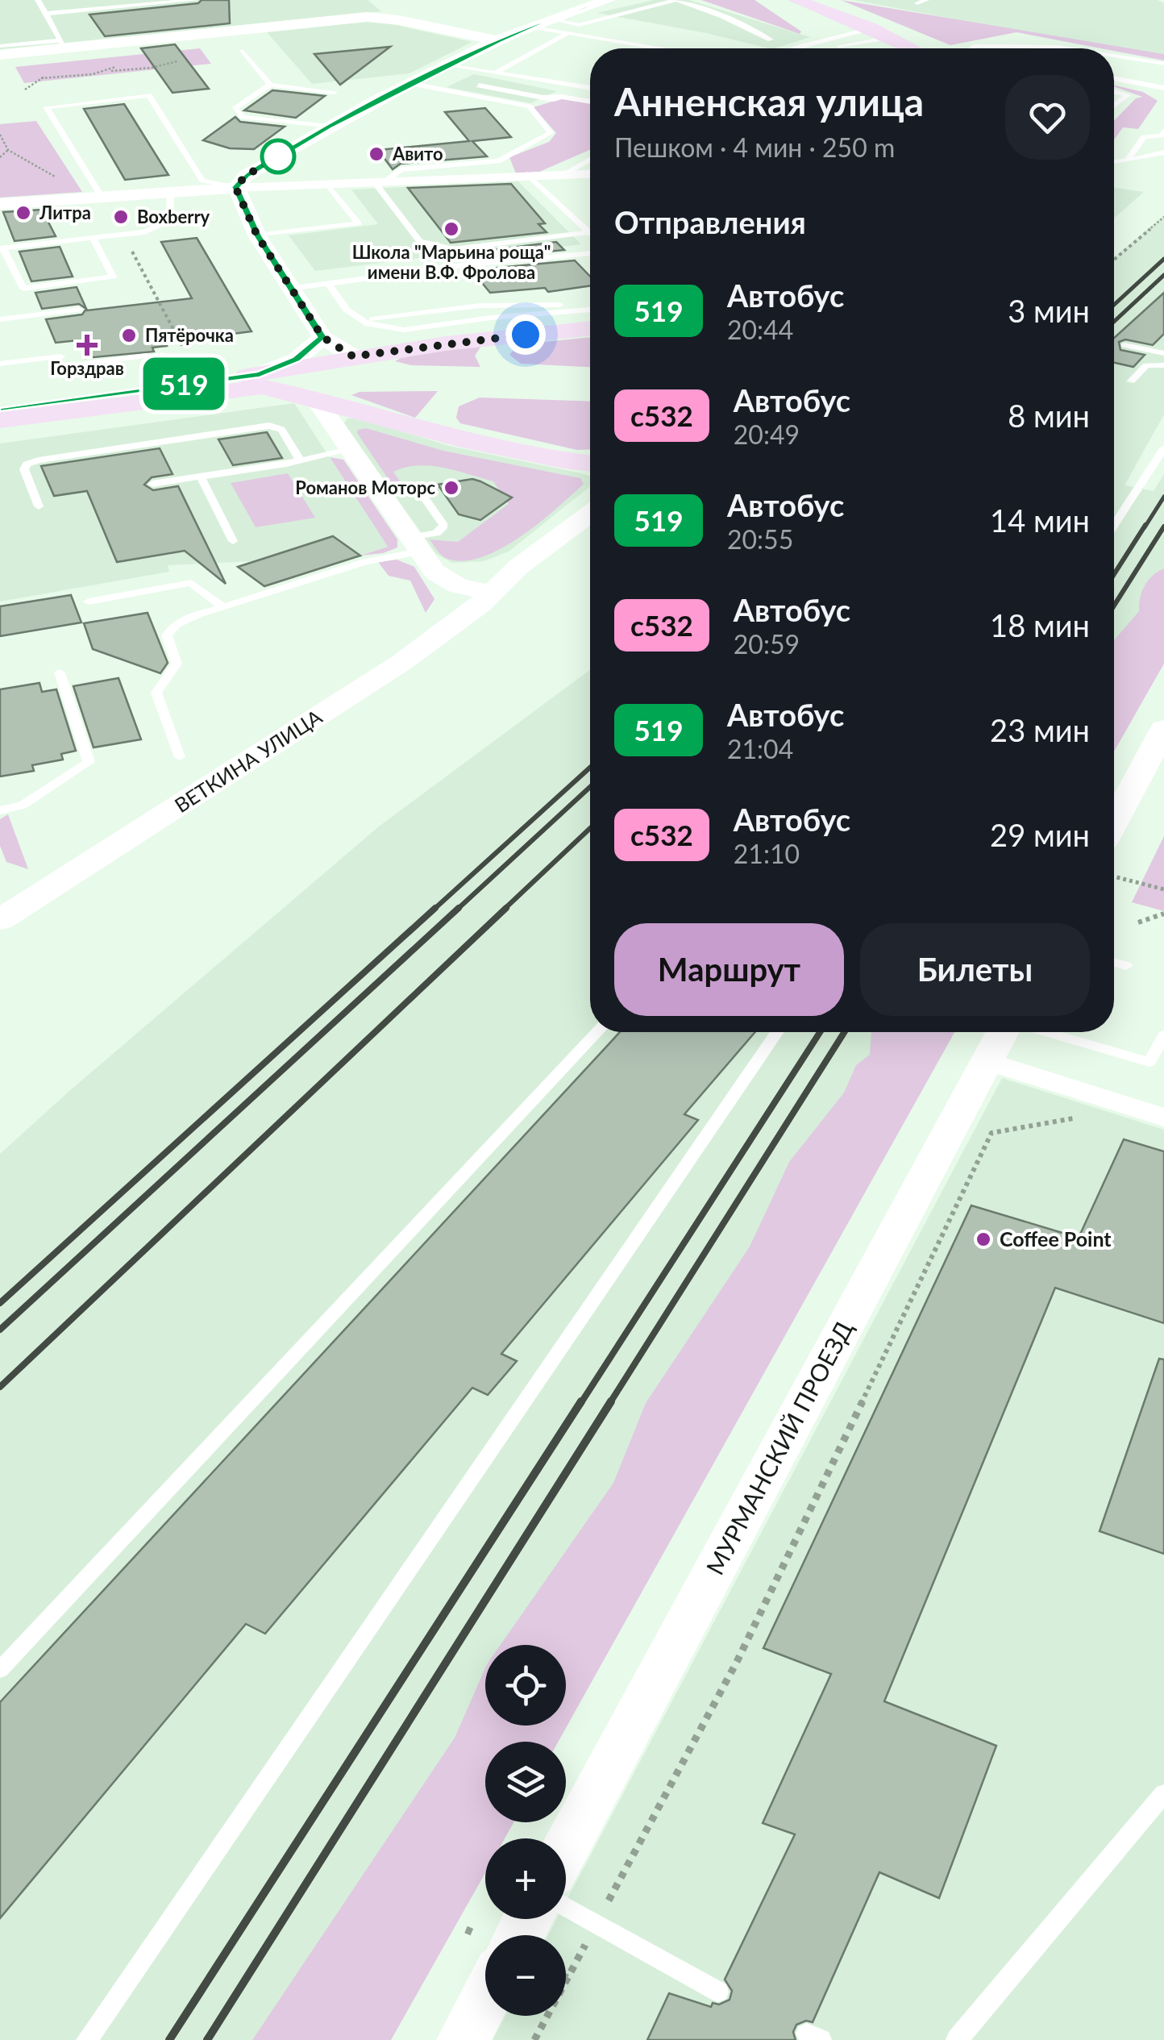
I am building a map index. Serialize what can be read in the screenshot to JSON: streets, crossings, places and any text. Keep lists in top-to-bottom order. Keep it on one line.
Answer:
{"streets":{"street":["ВЕТКИНА УЛИЦА","МУРМАНСКИЙ ПРОЕЗД"]},"places":{"other":["Авито","Литра","Boxberry","Школа \"Марьина роща\" имени В.Ф. Фролова","Пятёрочка","Романов Моторс","Coffee Point"],"health":["Горздрав"]},"lines":["bus line 519"],"page":{"on_map":"519","heading":[["Анненская улица","Пешком · 4 мин · 250 m"],"Отправления"],"list":[{"mark":"519","name":"Автобус","note":"20:44","value":"3 мин"},{"mark":"с532","name":"Автобус","note":"20:49","value":"8 мин"},{"mark":"519","name":"Автобус","note":"20:55","value":"14 мин"},{"mark":"с532","name":"Автобус","note":"20:59","value":"18 мин"},{"mark":"519","name":"Автобус","note":"21:04","value":"23 мин"},{"mark":"с532","name":"Автобус","note":"21:10","value":"29 мин"}],"buttons":["Маршрут","Билеты"],"map_buttons":["+","−"]}}
